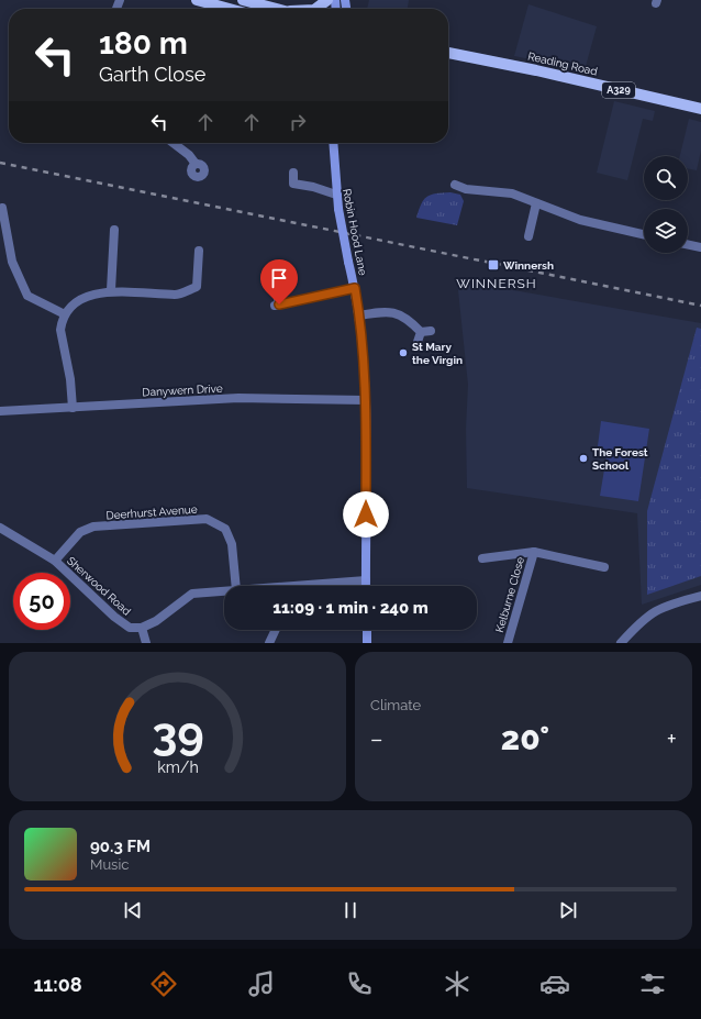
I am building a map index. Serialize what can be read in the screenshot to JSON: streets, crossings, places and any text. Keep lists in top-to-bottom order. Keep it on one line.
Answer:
{"streets":{"main road":["Reading Road","A329","Robin Hood Lane"],"street":["Danywern Drive","Deerhurst Avenue","Sherwood Road","Kelburne Close"]},"crossings":[["Robin Hood Lane","Danywern Drive"],["Deerhurst Avenue","Sherwood Road"]],"districts":["WINNERSH"],"places":{"transit":["Winnersh"],"other":["St Mary the Virgin","The Forest School"]},"page":{"turn":["180 m","Garth Close"],"limit":"50","trip":"11:09 · 1 min · 240 m","tile":"Climate","heat":["−","20°","+"],"song":["90.3 FM","Music"],"tabs":"11:08","gauge":["39","km/h"]}}
